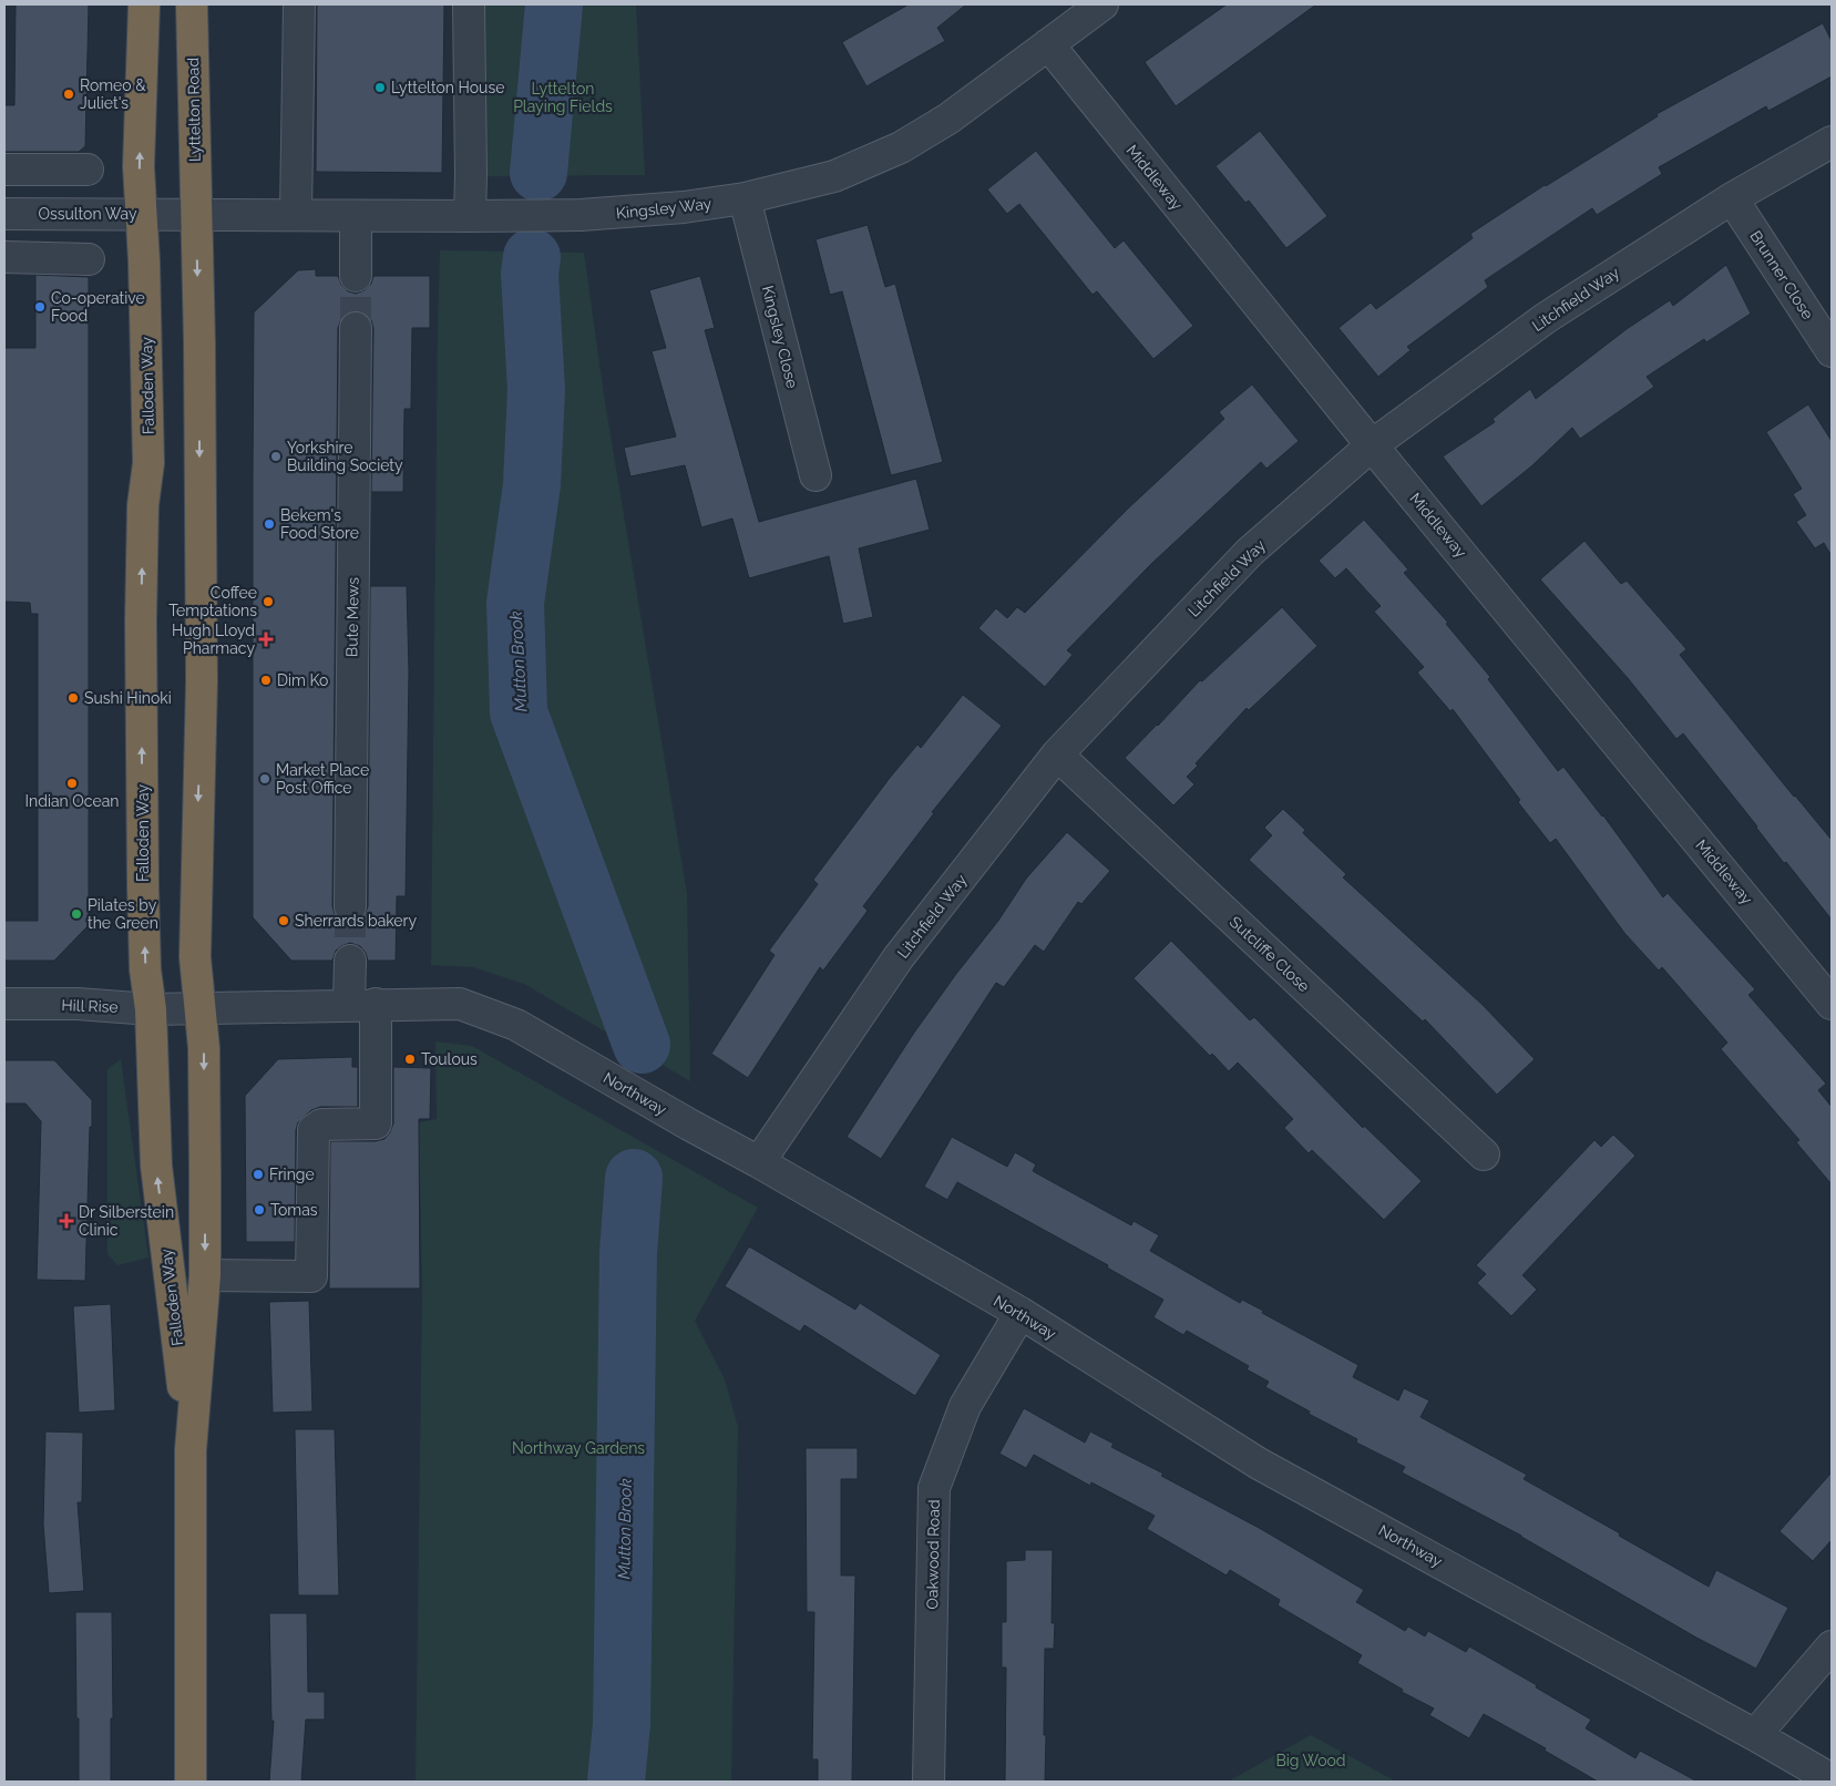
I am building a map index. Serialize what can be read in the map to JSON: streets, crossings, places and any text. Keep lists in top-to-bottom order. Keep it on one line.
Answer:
{"streets":{"highway":["Lyttelton Road","Falloden Way"],"street":["Middleway","Kingsley Way","Ossulton Way","Brunner Close","Litchfield Way","Kingsley Close","Bute Mews","Sutcliffe Close","Hill Rise","Northway","Oakwood Road"]},"crossings":[["Lyttelton Road","Kingsley Way"],["Lyttelton Road","Ossulton Way"],["Lyttelton Road","Falloden Way"],["Middleway","Kingsley Way"],["Middleway","Litchfield Way"],["Kingsley Way","Ossulton Way"],["Kingsley Way","Kingsley Close"],["Kingsley Way","Falloden Way"],["Ossulton Way","Falloden Way"],["Brunner Close","Litchfield Way"],["Litchfield Way","Sutcliffe Close"],["Litchfield Way","Northway"],["Falloden Way","Hill Rise"],["Falloden Way","Northway"],["Hill Rise","Northway"],["Northway","Oakwood Road"]],"water":["Mutton Brook"],"parks":["Lyttelton Playing Fields","Northway Gardens","Big Wood"],"places":{"other":["Lyttelton House","Romeo & Juliet's","Co-operative Food","Yorkshire Building Society","Bekem's Food Store","Coffee Temptations","Dim Ko","Sushi Hinoki","Market Place Post Office","Indian Ocean","Pilates by the Green","Sherrards bakery","Toulous","Fringe","Tomas"],"health":["Hugh Lloyd Pharmacy","Dr Silberstein Clinic"]}}
